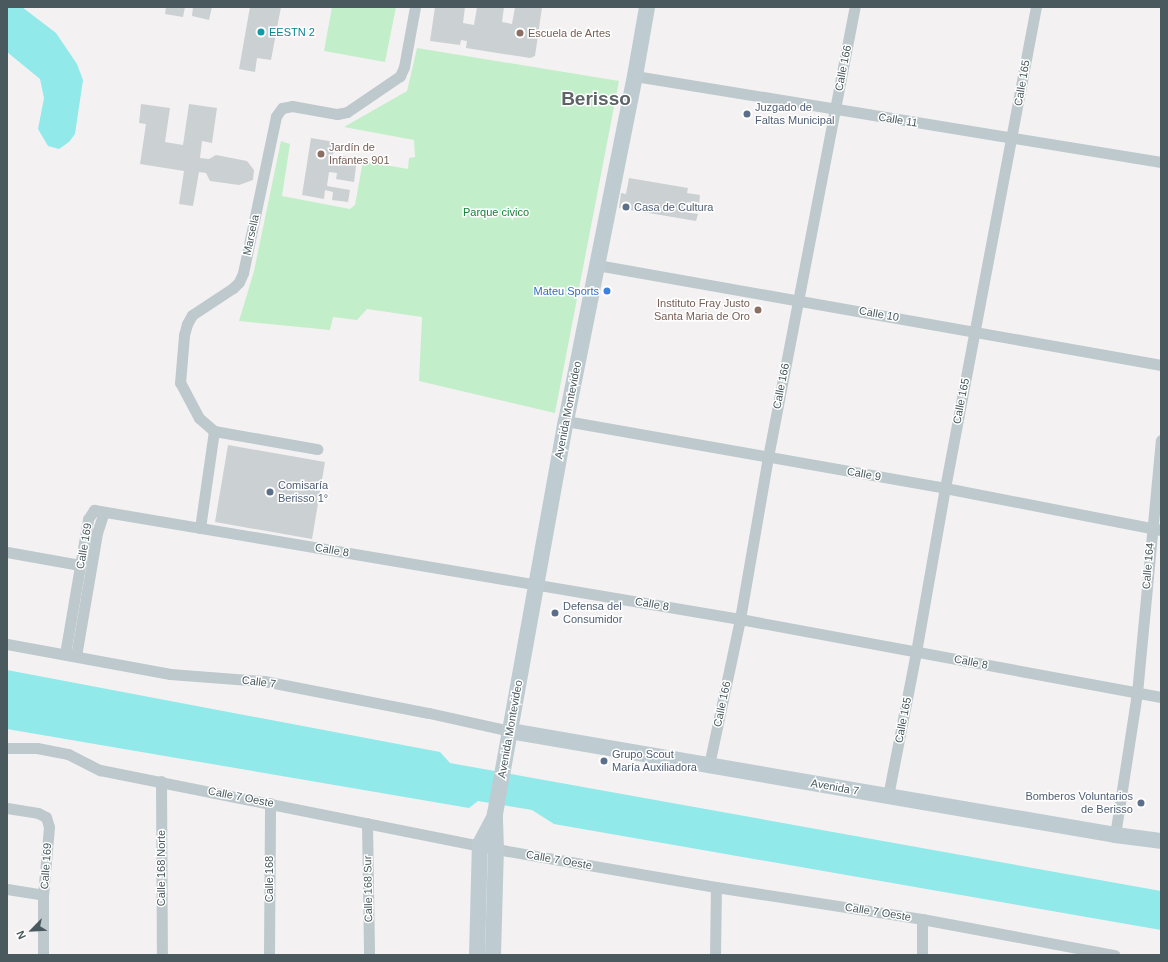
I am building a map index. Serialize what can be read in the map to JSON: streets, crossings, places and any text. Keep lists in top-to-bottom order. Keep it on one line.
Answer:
{"streets":{"main road":["Avenida Montevideo","Avenida 7"],"street":["Calle 166","Calle 165","Calle 11","Marsella","Calle 10","Calle 9","Calle 169","Calle 8","Calle 164","Calle 7","Calle 7 Oeste","Calle 168 Norte","Calle 168","Calle 168 Sur"]},"crossings":[["Calle 166","Calle 11"],["Calle 166","Calle 10"],["Calle 166","Calle 9"],["Calle 166","Calle 8"],["Calle 166","Avenida 7"],["Calle 165","Calle 11"],["Calle 165","Calle 10"],["Calle 165","Calle 9"],["Calle 165","Calle 8"],["Calle 165","Avenida 7"],["Calle 11","Avenida Montevideo"],["Calle 10","Avenida Montevideo"],["Avenida Montevideo","Calle 9"],["Avenida Montevideo","Calle 8"],["Avenida Montevideo","Calle 7"],["Avenida Montevideo","Avenida 7"],["Avenida Montevideo","Calle 7 Oeste"],["Calle 9","Calle 164"],["Calle 169","Calle 8"],["Calle 169","Calle 7"],["Calle 8","Calle 164"],["Calle 164","Avenida 7"],["Calle 7","Avenida 7"],["Calle 7 Oeste","Calle 168 Norte"],["Calle 7 Oeste","Calle 168"],["Calle 7 Oeste","Calle 168 Sur"]],"districts":["Berisso"],"parks":["Parque civico"],"places":["EESTN 2","Escuela de Artes","Juzgado de Faltas Municipal","Jardín de Infantes 901","Casa de Cultura","Mateu Sports","Instituto Fray Justo Santa Maria de Oro","Comisaría Berisso 1°","Defensa del Consumidor","Grupo Scout María Auxiliadora","Bomberos Voluntarios de Berisso"],"north":"bottom left"}
